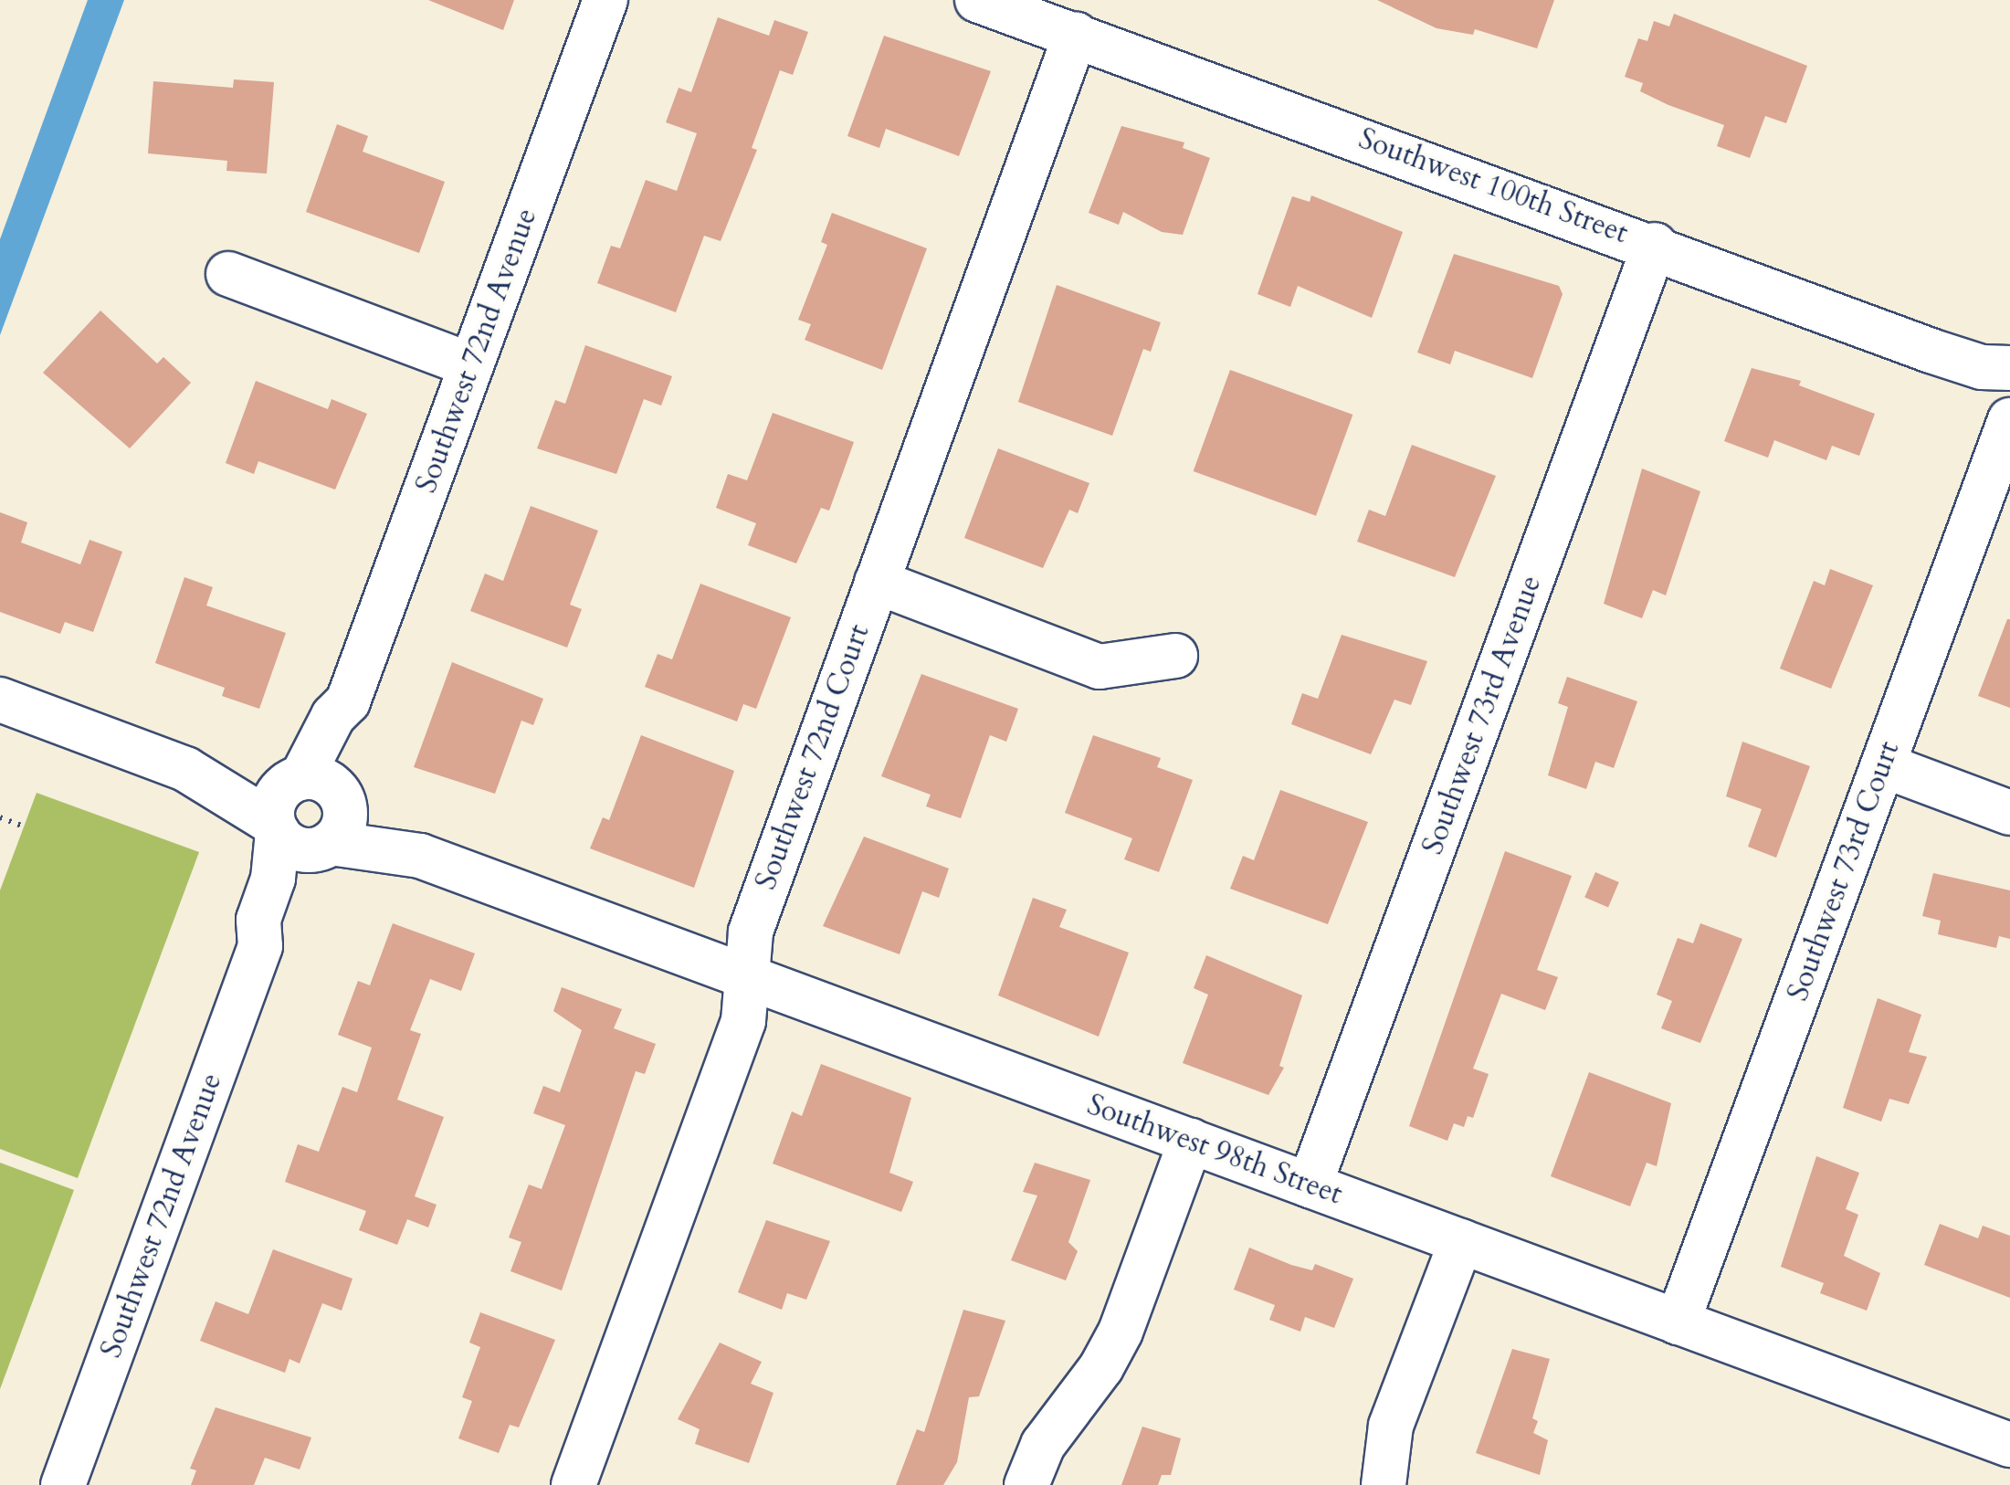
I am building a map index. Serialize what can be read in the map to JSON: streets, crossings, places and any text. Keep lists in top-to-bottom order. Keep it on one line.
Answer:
{"streets":{"street":["Southwest 100th Street","Southwest 72nd Avenue","Southwest 73rd Avenue","Southwest 72nd Court","Southwest 73rd Court","Southwest 98th Street"]},"crossings":[["Southwest 100th Street","Southwest 73rd Avenue"],["Southwest 100th Street","Southwest 72nd Court"],["Southwest 72nd Avenue","Southwest 98th Street"],["Southwest 73rd Avenue","Southwest 98th Street"],["Southwest 72nd Court","Southwest 98th Street"],["Southwest 73rd Court","Southwest 98th Street"]]}
